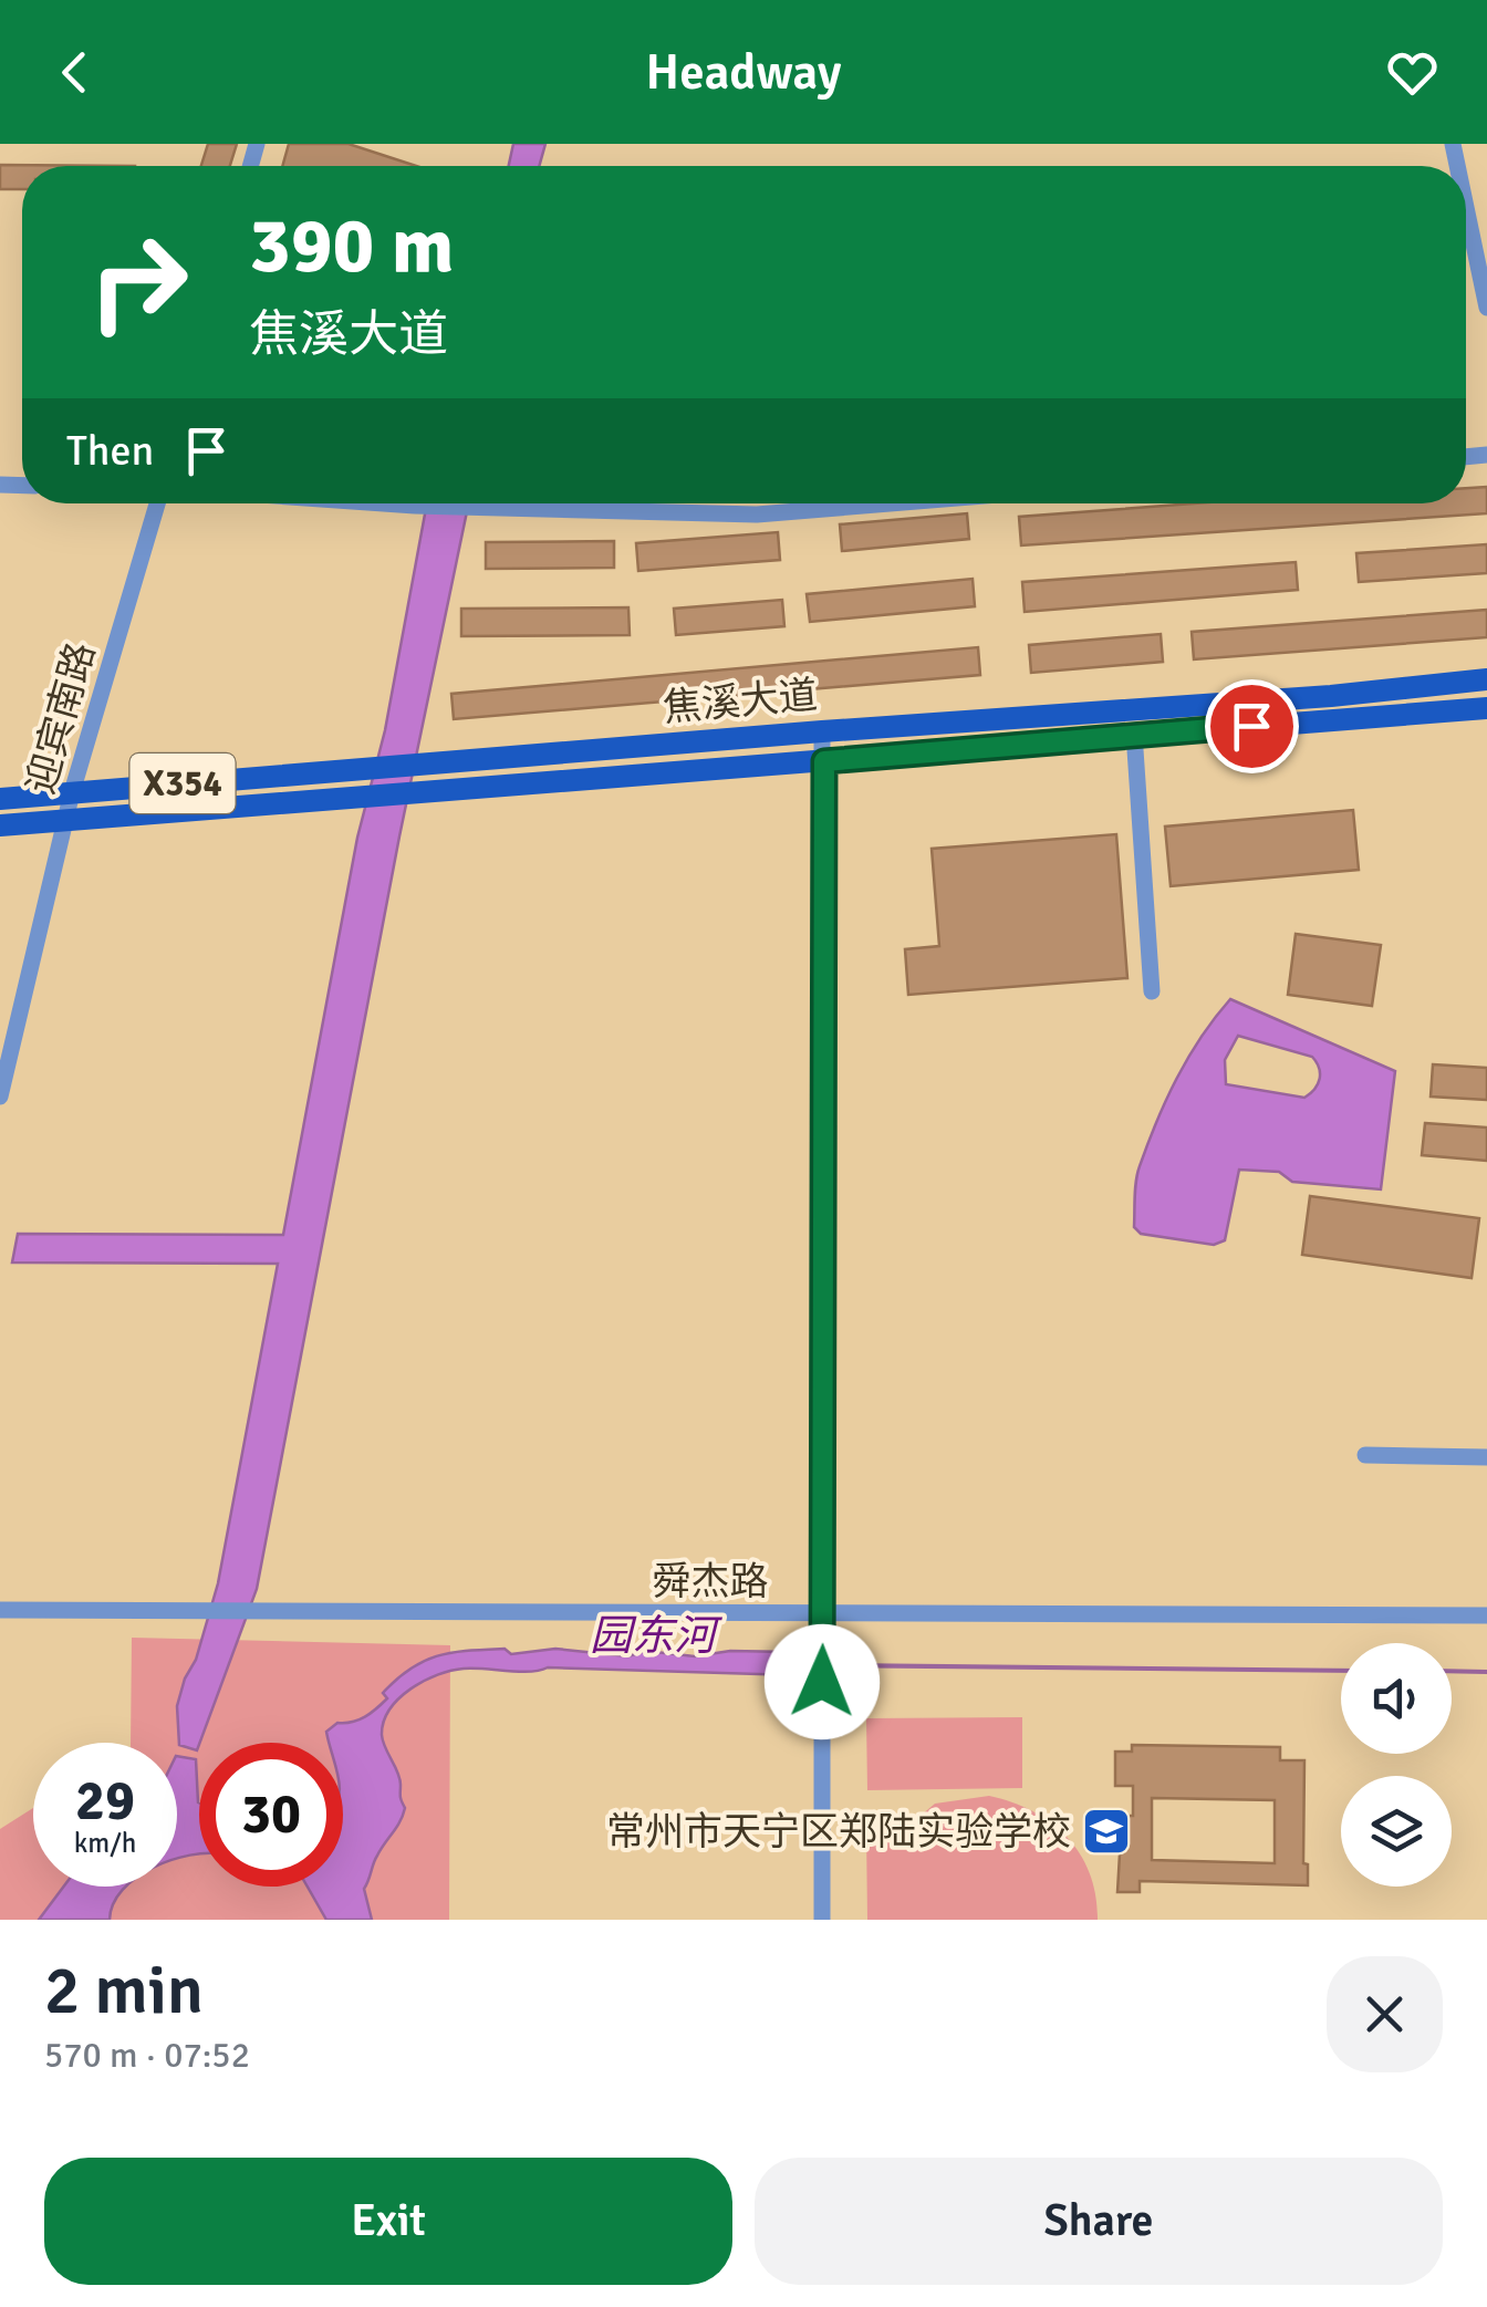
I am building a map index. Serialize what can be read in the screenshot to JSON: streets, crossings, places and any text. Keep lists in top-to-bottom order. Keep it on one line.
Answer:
{"streets":{"main road":["焦溪大道","X354"],"street":["迎宾南路","舜杰路"]},"crossings":[["焦溪大道","迎宾南路"]],"water":["园东河"],"places":{"school or university":["常州市天宁区郑陆实验学校"]},"page":{"header":"Headway","turn":["390 m","焦溪大道"],"then":"Then","speed":"29 km/h","limit":"30","heading":["2 min","570 m · 07:52"],"buttons":["Exit","Share"]}}
